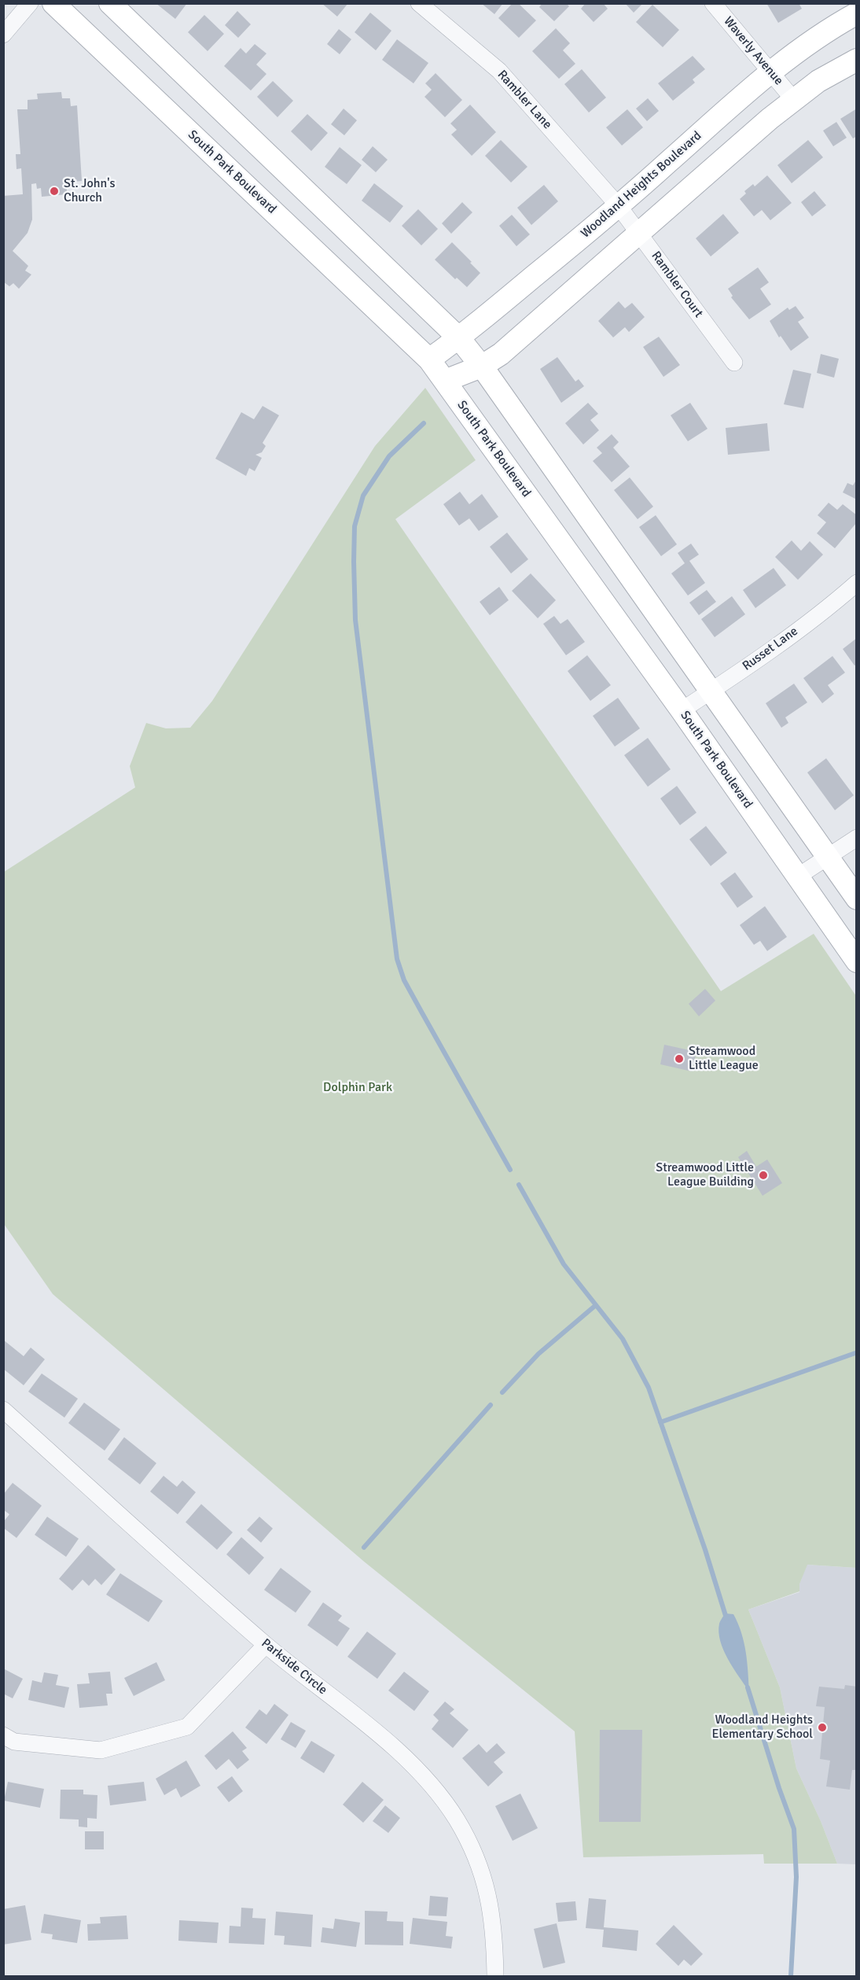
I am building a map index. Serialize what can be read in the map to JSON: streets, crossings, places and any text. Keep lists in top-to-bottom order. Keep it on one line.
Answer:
{"streets":{"street":["Waverly Avenue","Rambler Lane","South Park Boulevard","Woodland Heights Boulevard","Rambler Court","Russet Lane","Parkside Circle"]},"crossings":[["Waverly Avenue","Woodland Heights Boulevard"],["Rambler Lane","Woodland Heights Boulevard"],["Rambler Lane","Rambler Court"],["South Park Boulevard","Woodland Heights Boulevard"],["South Park Boulevard","Russet Lane"],["Woodland Heights Boulevard","Rambler Court"]],"parks":["Dolphin Park"],"places":["St. John's Church","Streamwood Little League","Streamwood Little League Building","Woodland Heights Elementary School"]}
